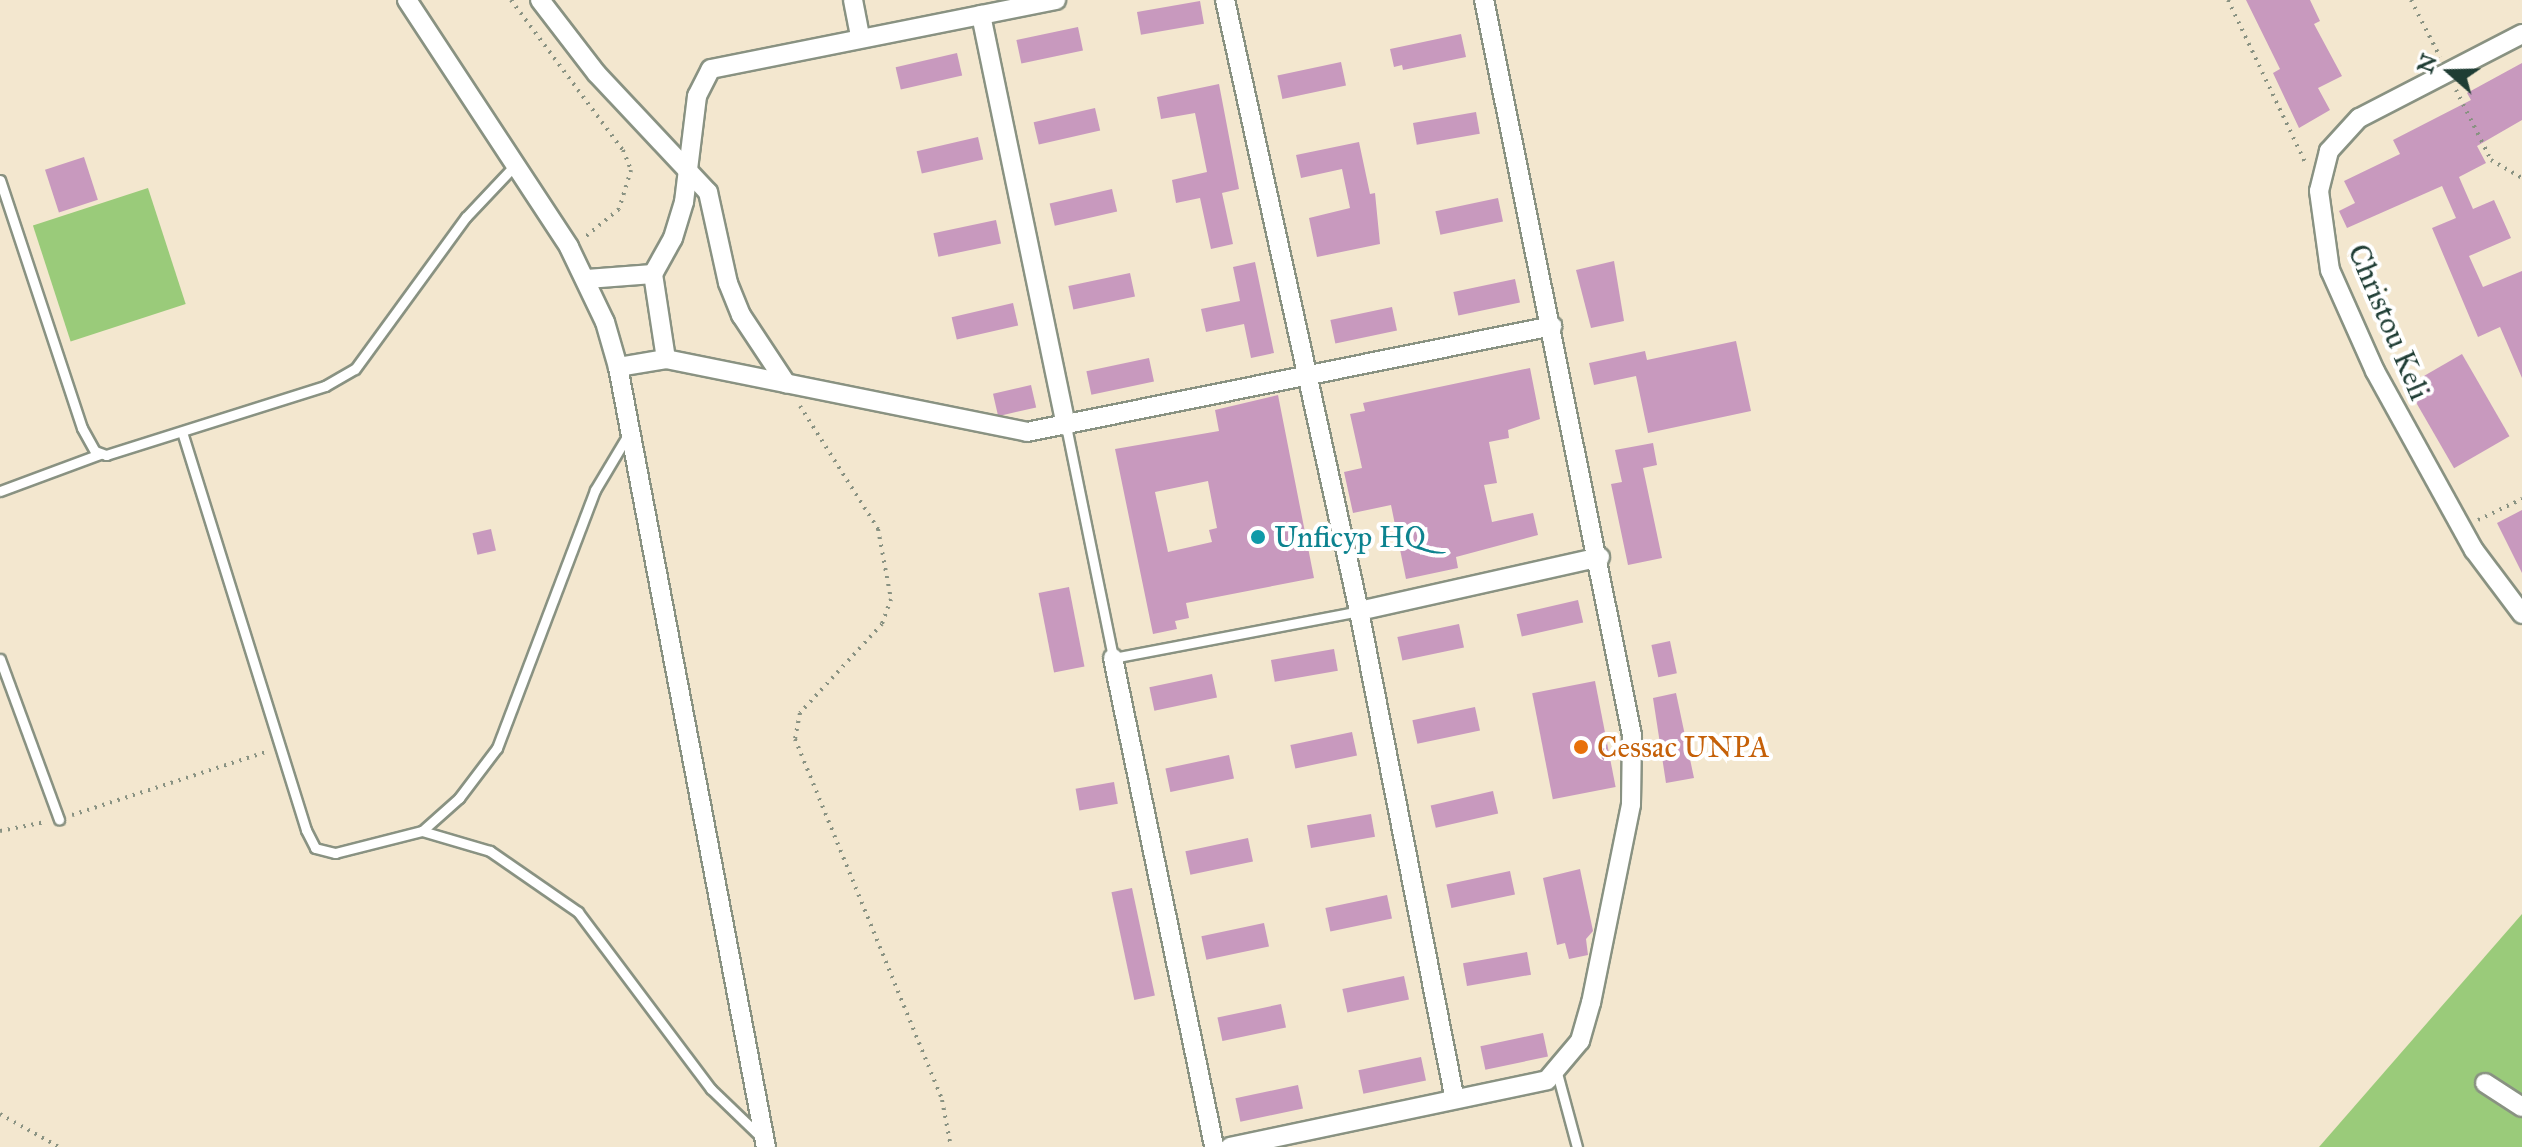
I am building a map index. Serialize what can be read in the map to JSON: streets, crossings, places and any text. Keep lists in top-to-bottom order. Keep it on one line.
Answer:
{"streets":{"street":["Christou Keli"]},"places":["Unficyp HQ","Cessac UNPA"],"north":"left"}
